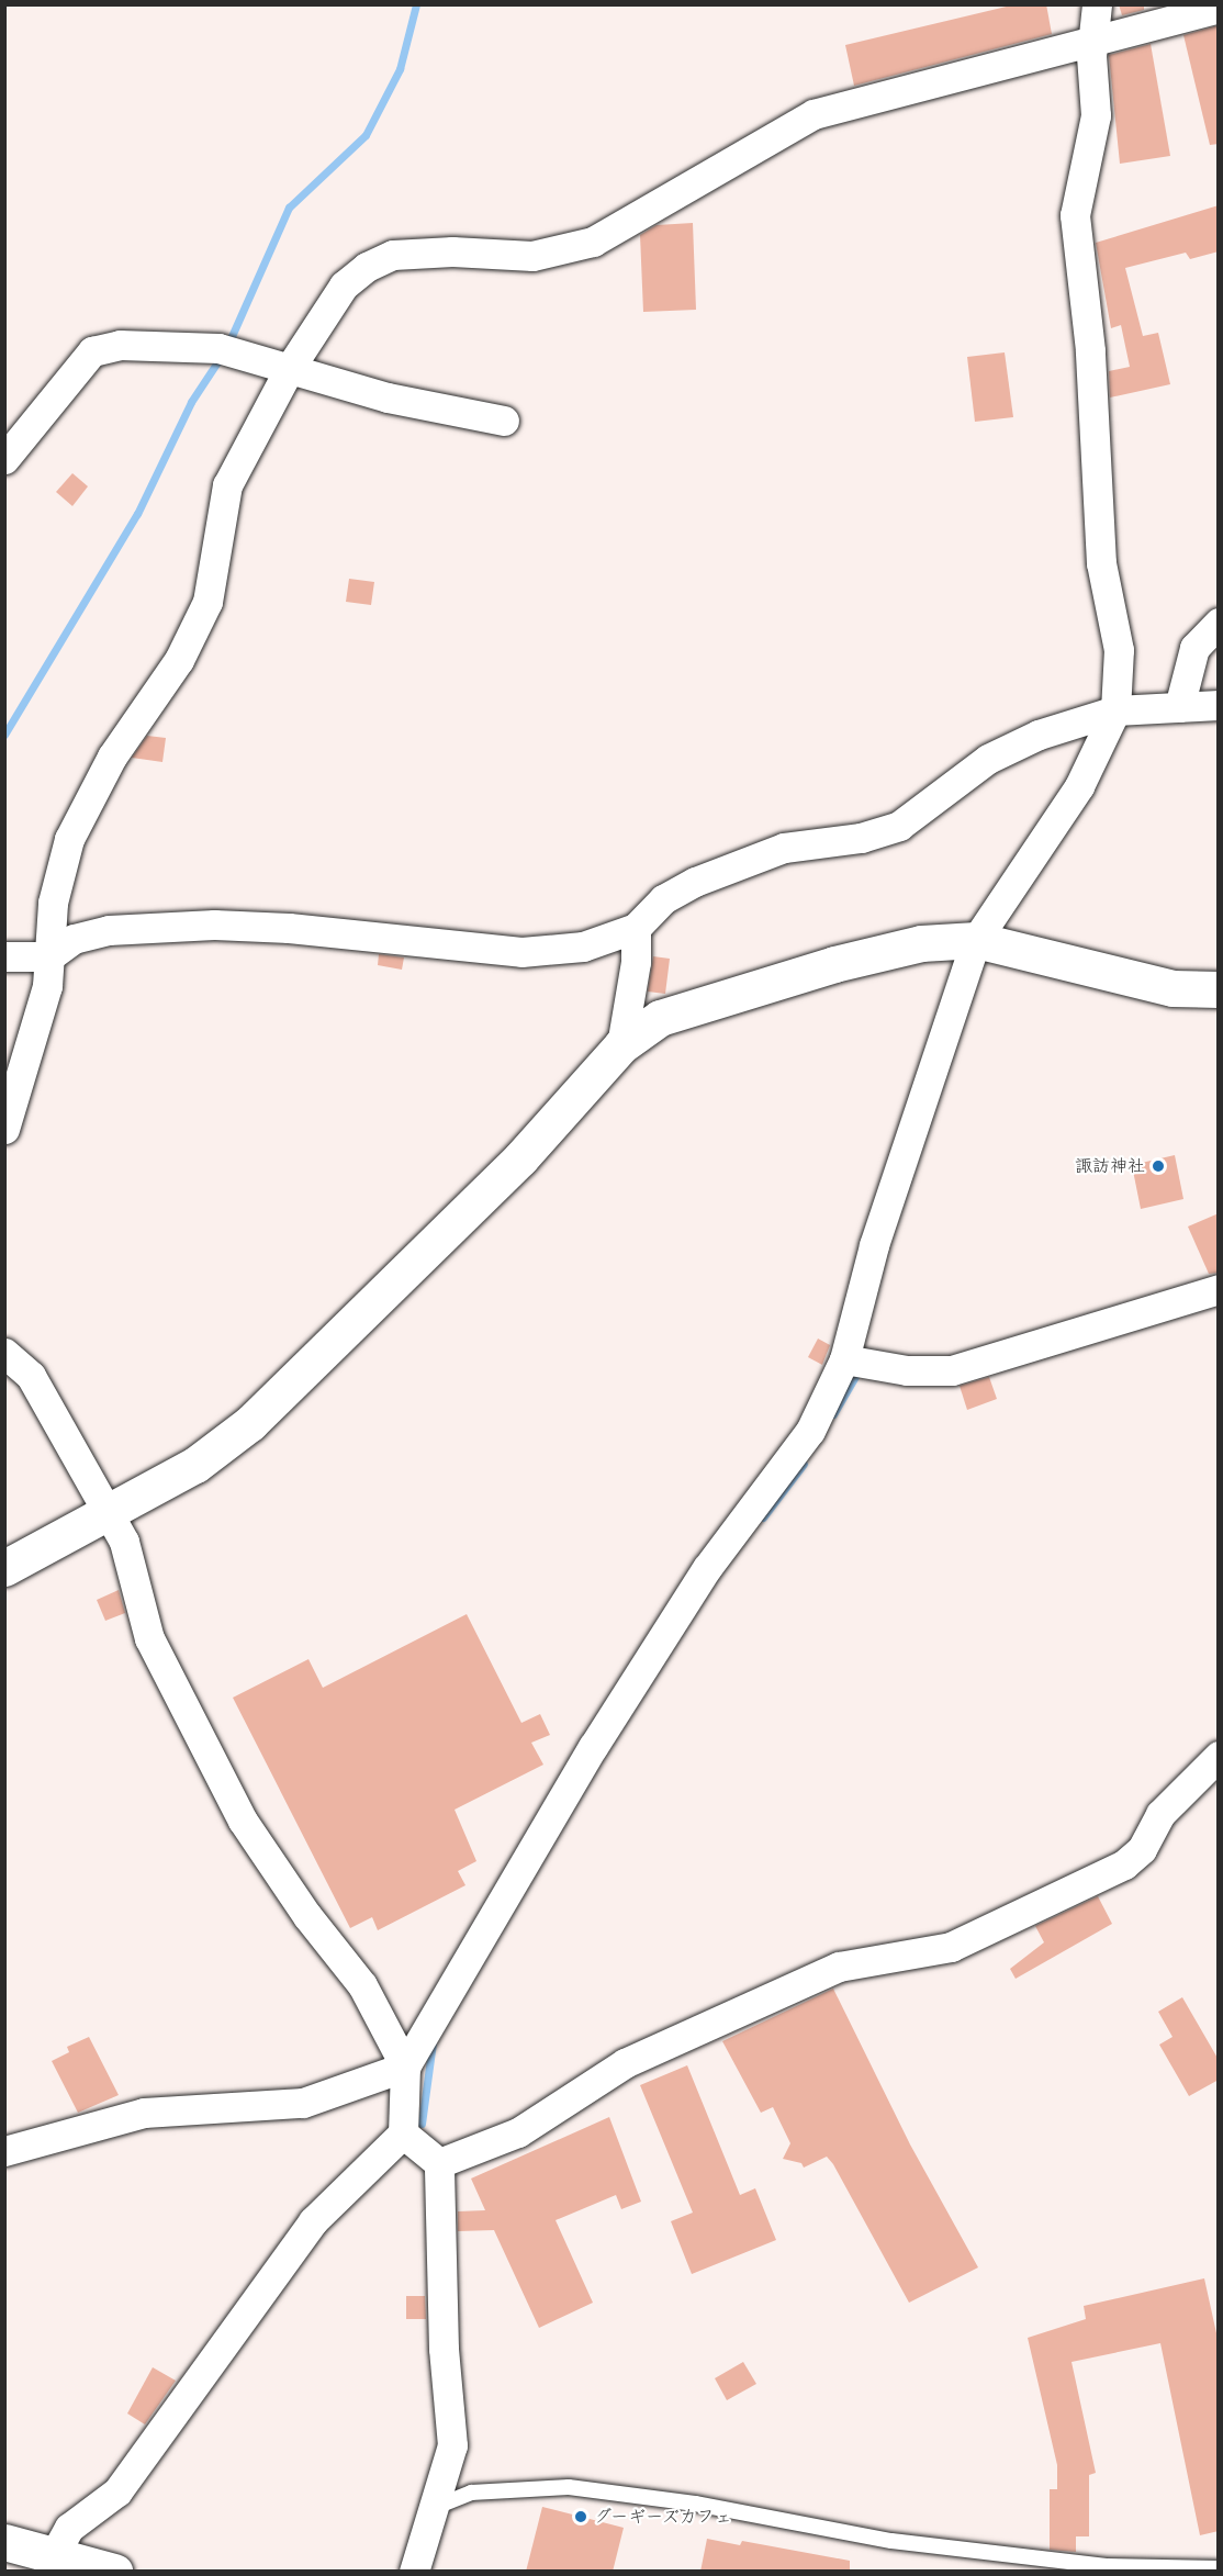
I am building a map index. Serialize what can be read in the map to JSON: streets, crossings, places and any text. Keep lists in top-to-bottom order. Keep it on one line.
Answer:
{"places":["諏訪神社","グーギーズカフェ"]}
